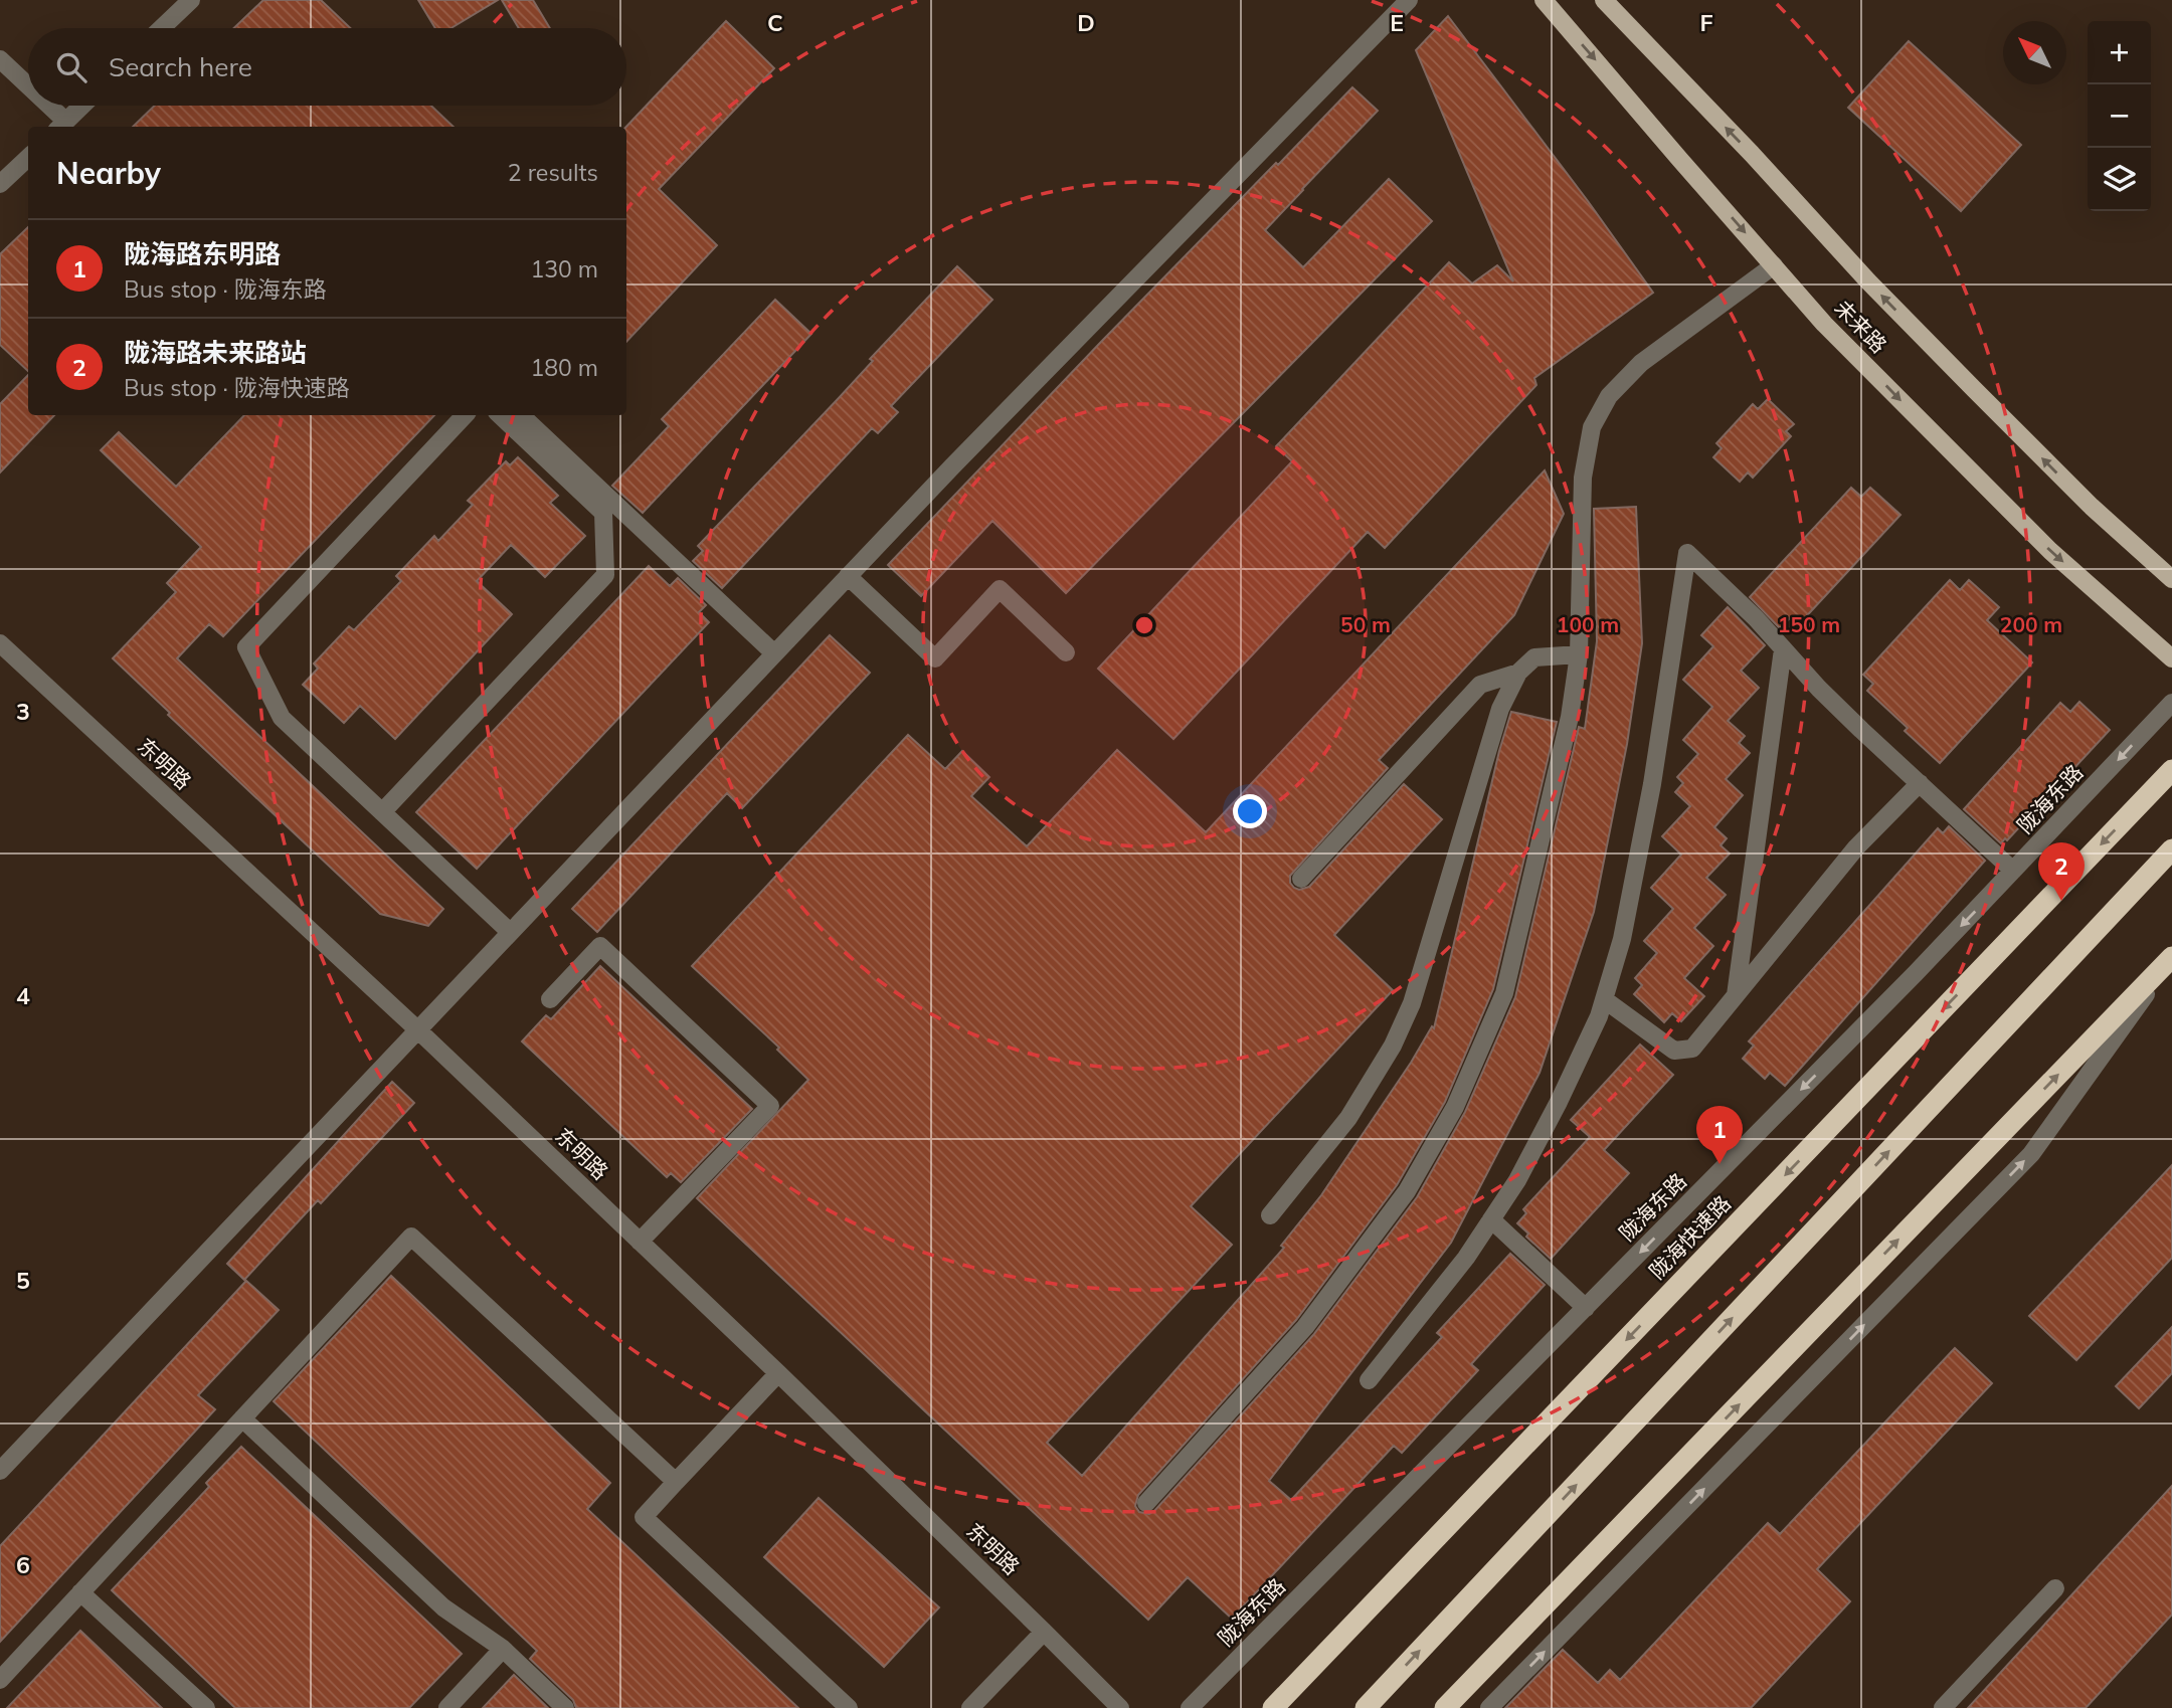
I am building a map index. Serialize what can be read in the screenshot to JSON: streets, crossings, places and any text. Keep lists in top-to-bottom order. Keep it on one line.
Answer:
{"streets":{"highway":["陇海快速路"],"main road":["未来路"],"street":["东明路","陇海东路"]},"north":"top left","page":{"map_buttons":["+","−"],"search":"Search here","heading":["Nearby","2 results"],"list":[{"mark":"1","name":"陇海路东明路","note":"Bus stop · 陇海东路","value":"130 m"},{"mark":"2","name":"陇海路未来路站","note":"Bus stop · 陇海快速路","value":"180 m"}],"pins":["2","1"]},"grid":{"columns":["C","D","E","F"],"rows":["3","4","5","6"]},"rings":["50 m","100 m","150 m","200 m"]}
